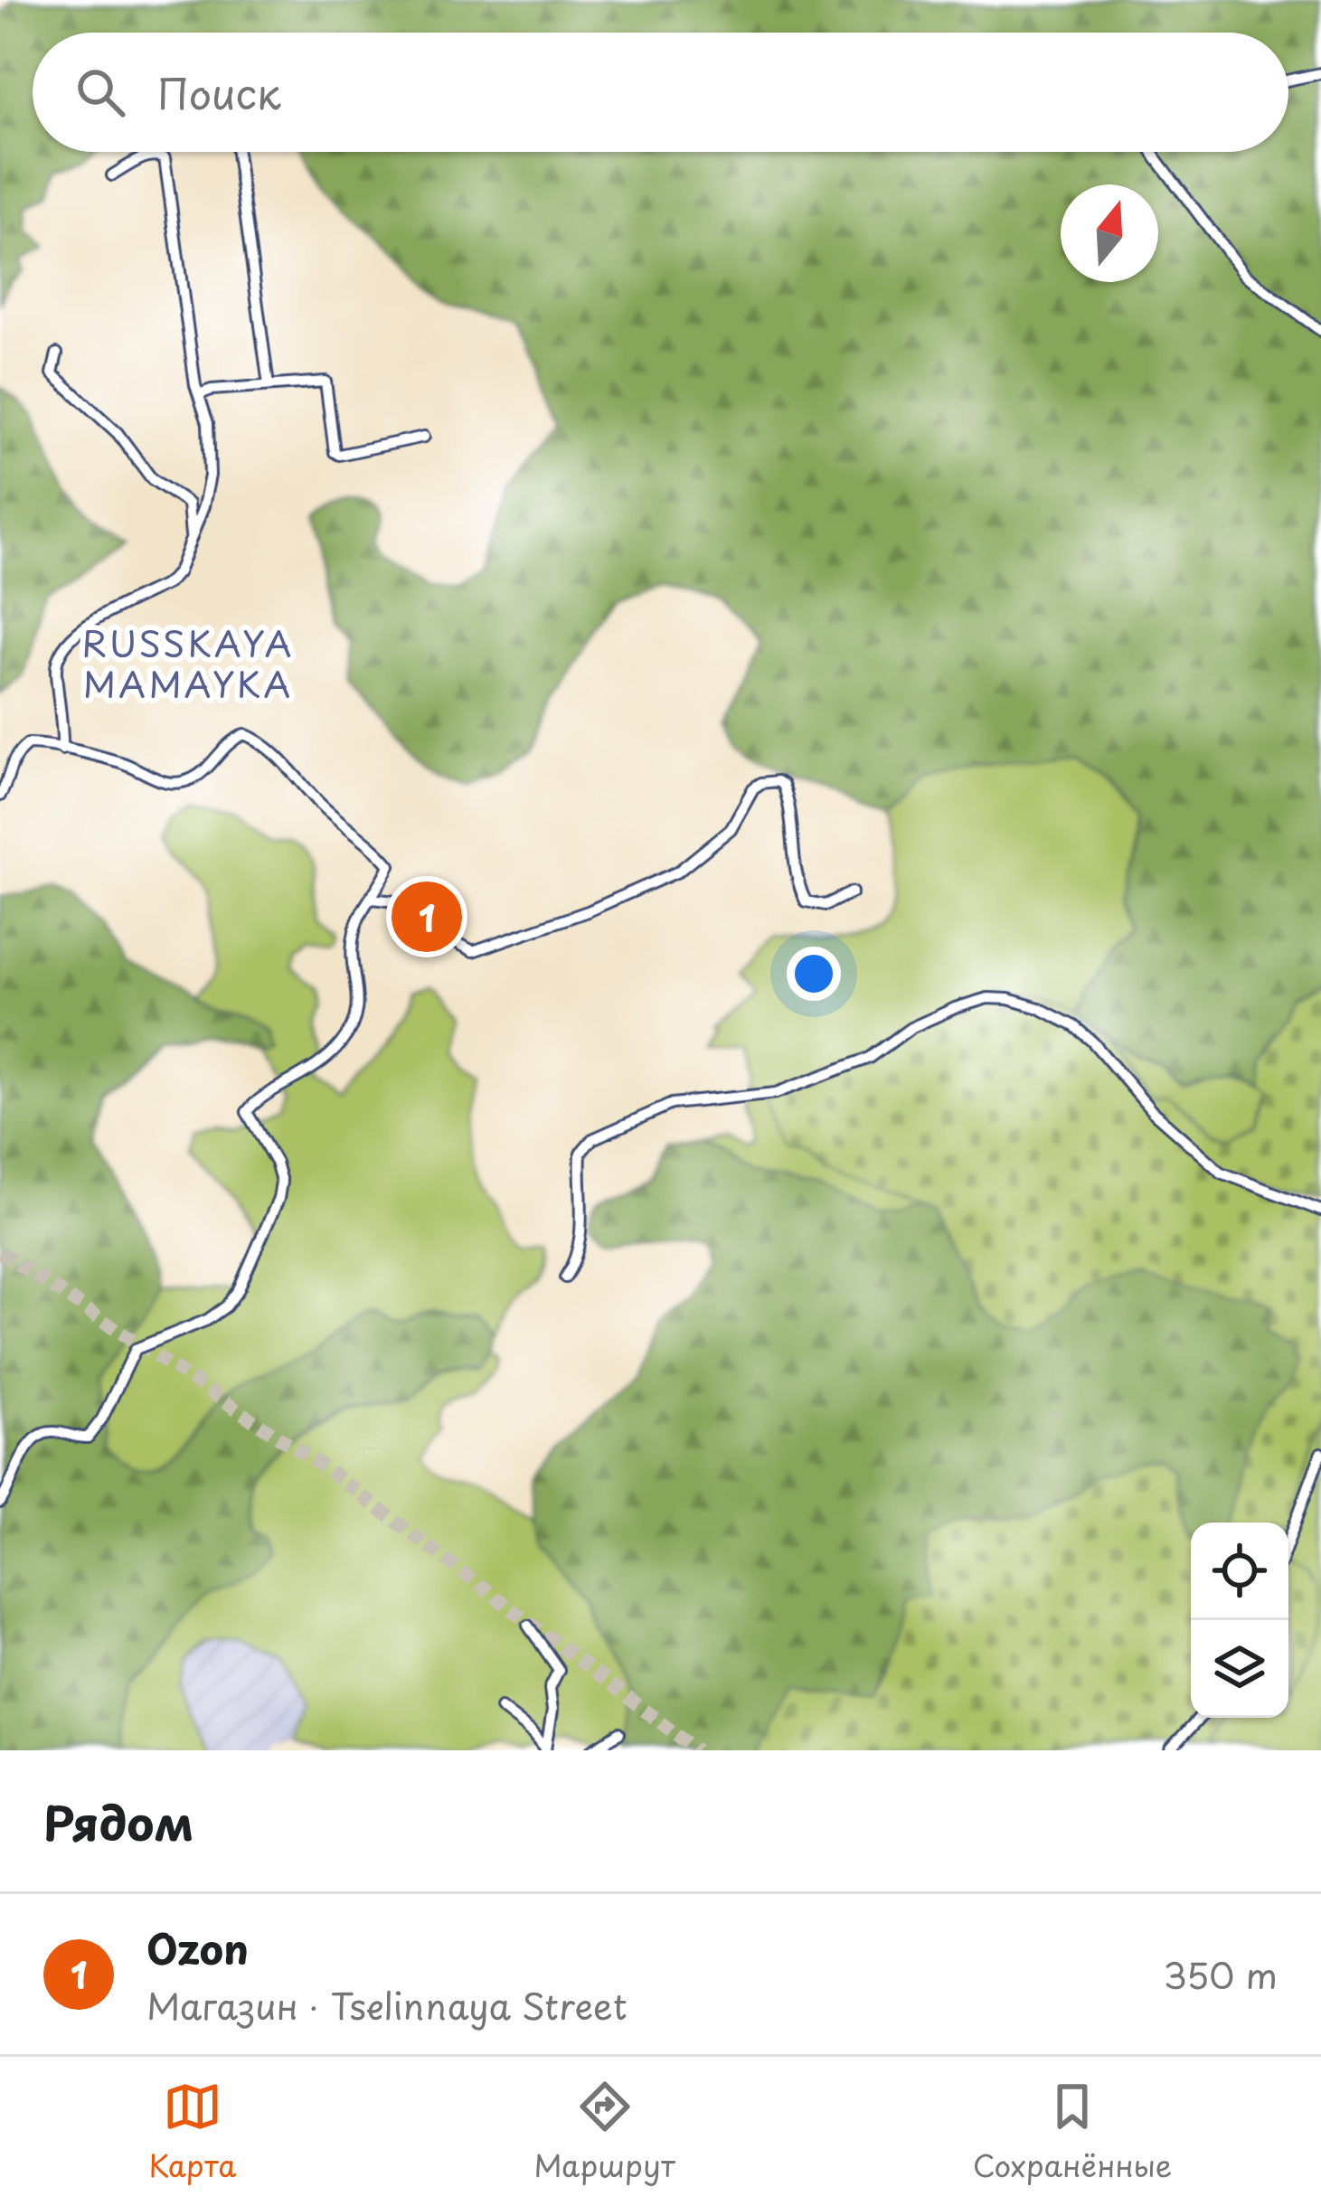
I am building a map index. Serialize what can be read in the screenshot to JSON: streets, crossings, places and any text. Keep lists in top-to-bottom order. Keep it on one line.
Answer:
{"districts":["RUSSKAYA MAMAYKA"],"north":"top","page":{"search":"Поиск","pins":"1","heading":"Рядом","list":[{"mark":"1","name":"Ozon","note":"Магазин · Tselinnaya Street","value":"350 m"}],"nav":["Карта","Маршрут","Сохранённые"]}}
